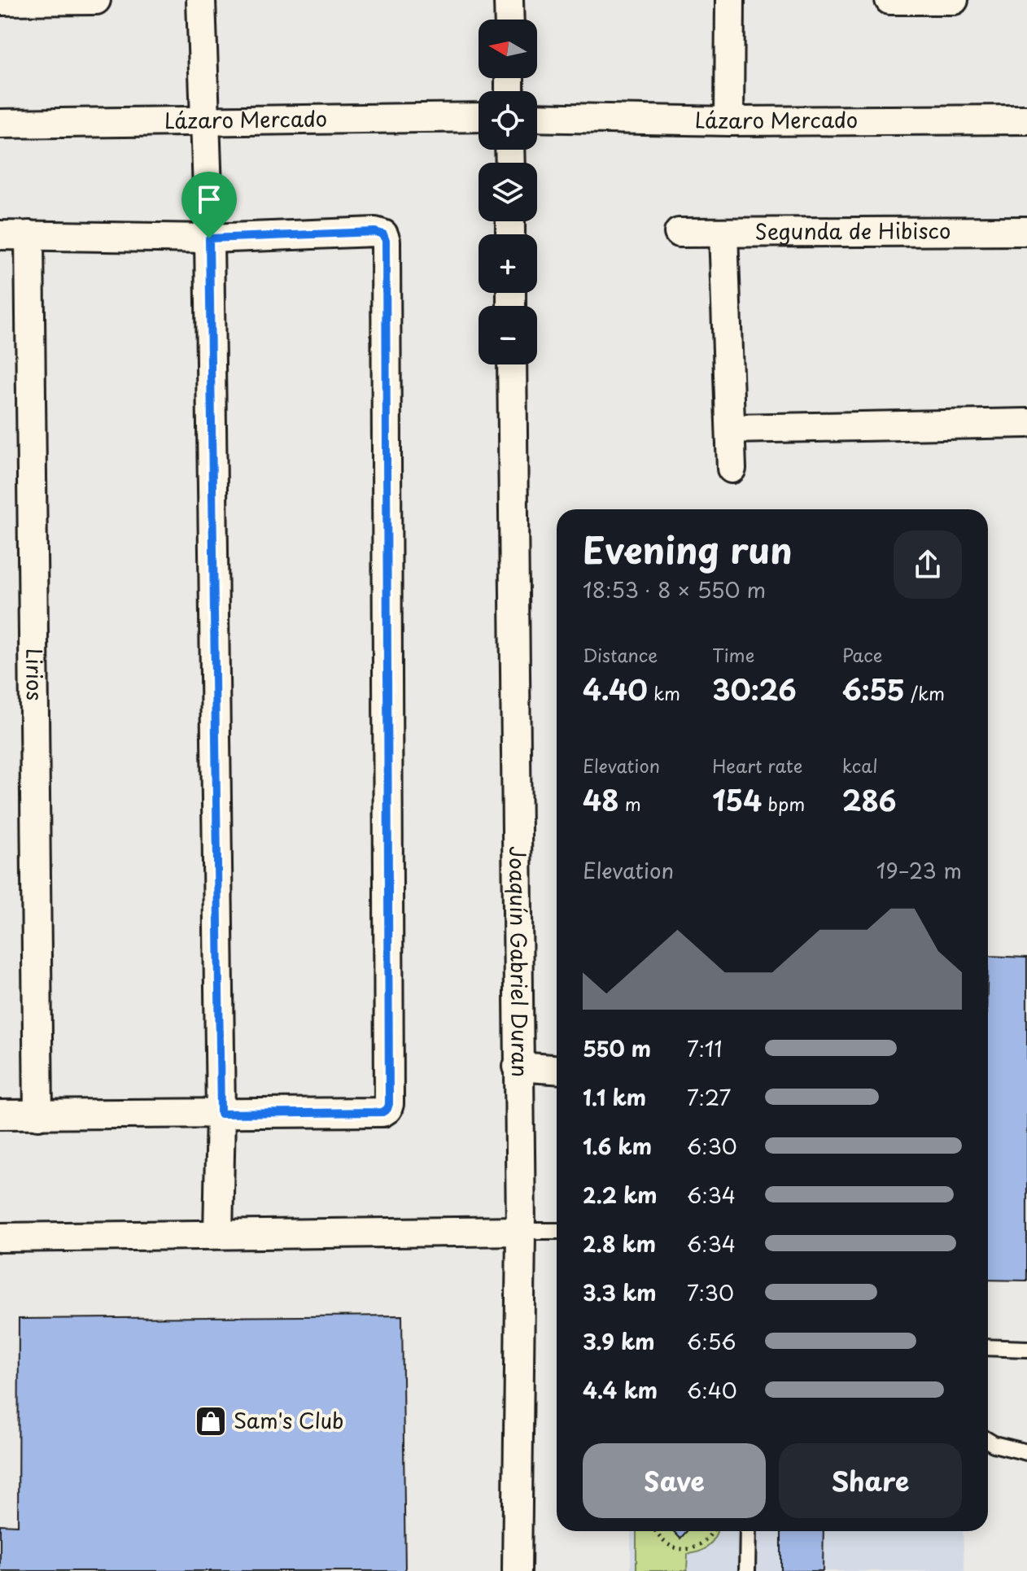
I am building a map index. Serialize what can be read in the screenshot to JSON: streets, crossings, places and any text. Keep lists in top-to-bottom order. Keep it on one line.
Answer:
{"streets":{"street":["Lázaro Mercado","Segunda de Hibisco","Lirios","Joaquín Gabriel Duran"]},"places":{"shop":["Sam's Club"]},"north":"left","page":{"map_buttons":["+","−"],"heading":["Evening run","18:53 · 8 × 550 m"],"stats":[["Distance","4.40 km"],["Time","30:26"],["Pace","6:55 /km"],["Elevation","48 m"],["Heart rate","154 bpm"],["kcal","286"]],"chart":["Elevation","19–23 m"],"list":[{"name":"550 m","note":"7:11"},{"name":"1.1 km","note":"7:27"},{"name":"1.6 km","note":"6:30"},{"name":"2.2 km","note":"6:34"},{"name":"2.8 km","note":"6:34"},{"name":"3.3 km","note":"7:30"},{"name":"3.9 km","note":"6:56"},{"name":"4.4 km","note":"6:40"}],"buttons":["Save","Share"]}}
